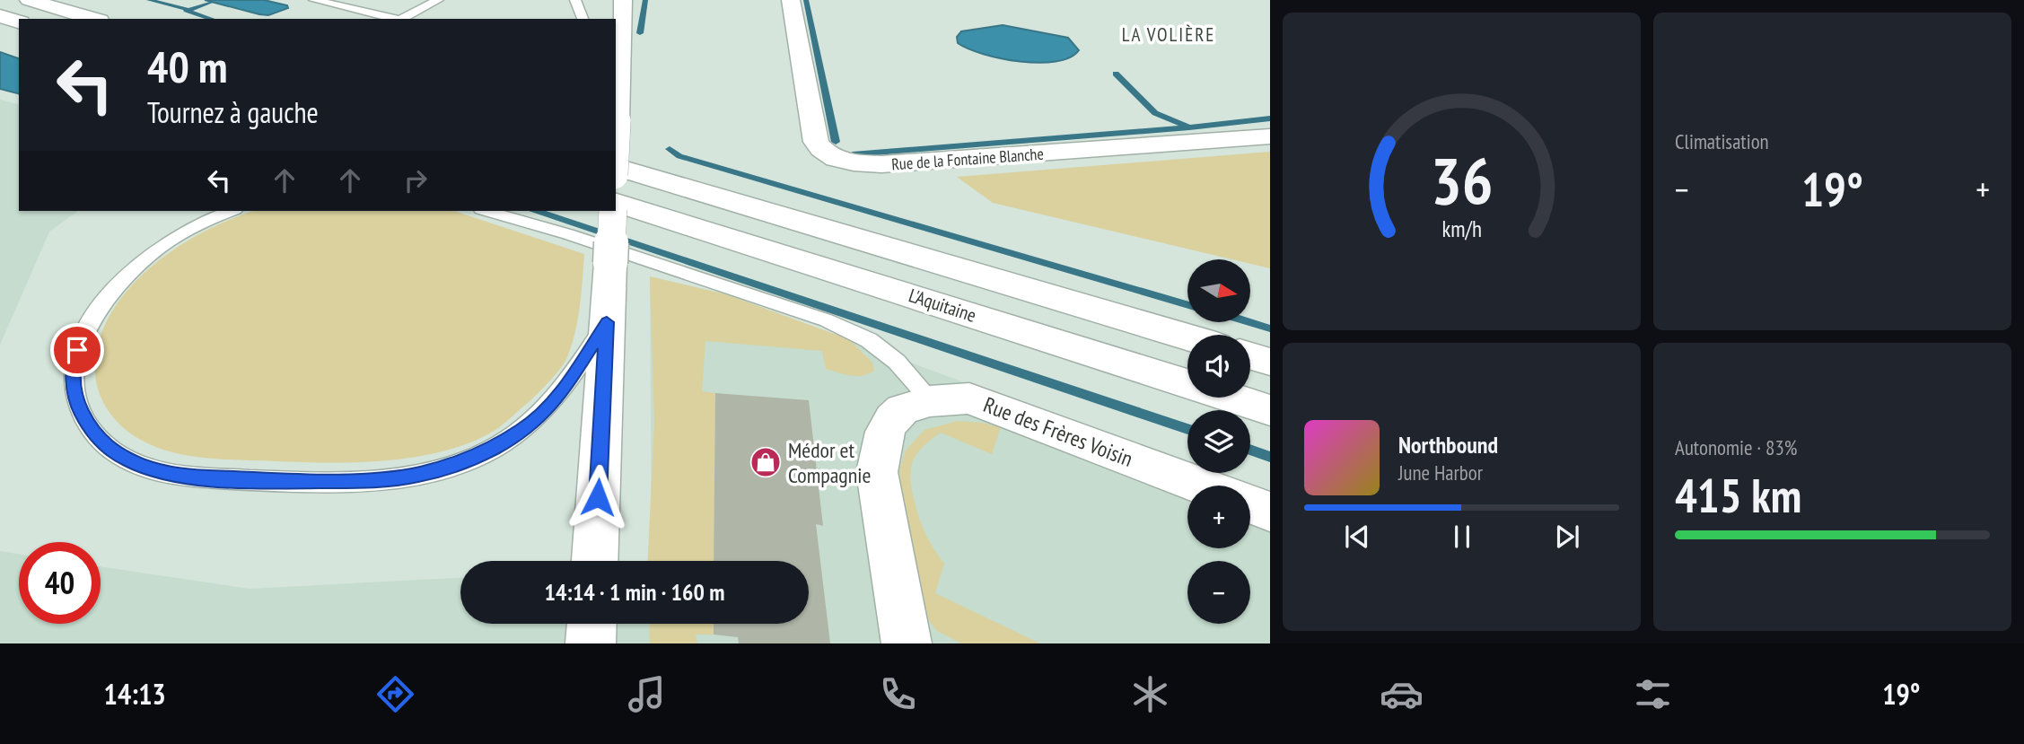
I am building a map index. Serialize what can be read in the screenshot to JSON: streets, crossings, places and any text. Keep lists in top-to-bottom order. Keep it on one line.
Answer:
{"streets":{"main road":["Rue de la Fontaine Blanche","L'Aquitaine","Rue des Frères Voisin"]},"districts":["LA VOLIÈRE"],"places":{"shop":["Médor et Compagnie"]},"north":"right","page":{"tile":["Climatisation",["Autonomie · 83%","415 km"]],"turn":["40 m","Tournez à gauche"],"heat":["−","19°","+"],"map_buttons":["+","−"],"song":["Northbound","June Harbor"],"limit":"40","trip":"14:14 · 1 min · 160 m","tabs":["14:13","19°"],"gauge":["36","km/h"]}}
